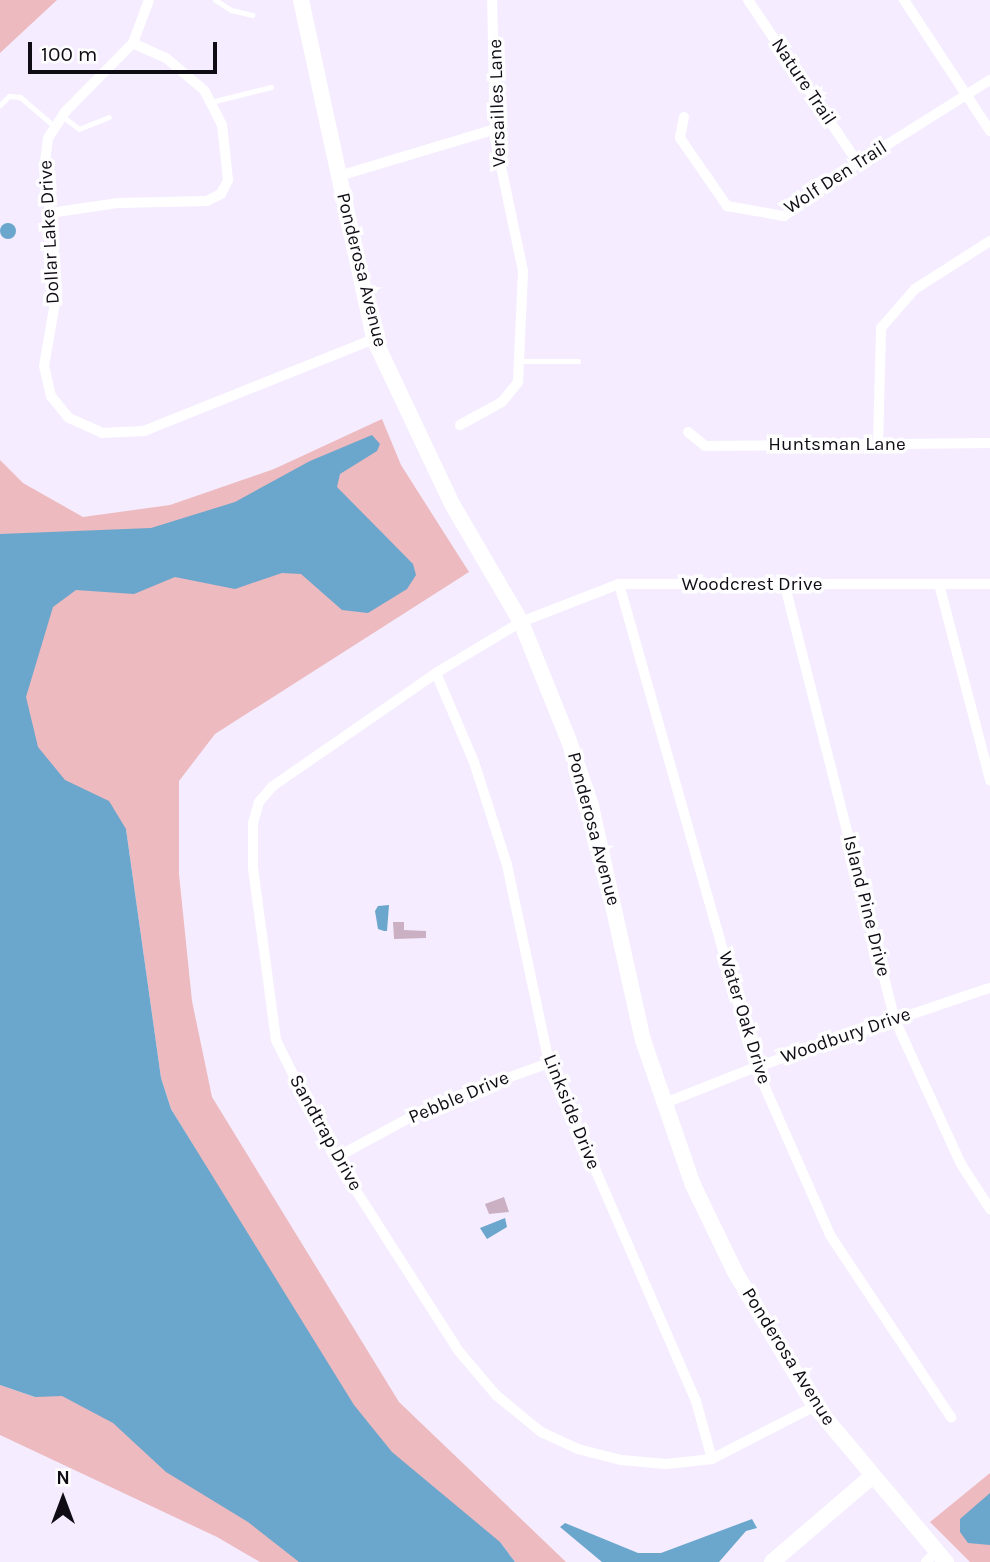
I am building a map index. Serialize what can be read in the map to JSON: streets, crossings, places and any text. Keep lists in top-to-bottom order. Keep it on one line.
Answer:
{"streets":{"street":["Nature Trail","Versailles Lane","Wolf Den Trail","Dollar Lake Drive","Ponderosa Avenue","Huntsman Lane","Woodcrest Drive","Island Pine Drive","Water Oak Drive","Woodbury Drive","Pebble Drive","Linkside Drive","Sandtrap Drive"]},"crossings":[["Nature Trail","Wolf Den Trail"],["Versailles Lane","Ponderosa Avenue"],["Dollar Lake Drive","Ponderosa Avenue"],["Ponderosa Avenue","Woodcrest Drive"],["Ponderosa Avenue","Woodbury Drive"],["Ponderosa Avenue","Sandtrap Drive"],["Woodcrest Drive","Island Pine Drive"],["Woodcrest Drive","Water Oak Drive"],["Woodcrest Drive","Sandtrap Drive"],["Island Pine Drive","Woodbury Drive"],["Water Oak Drive","Woodbury Drive"],["Pebble Drive","Linkside Drive"],["Pebble Drive","Sandtrap Drive"],["Linkside Drive","Sandtrap Drive"]],"scale_bar":"100 m","north":"top"}
